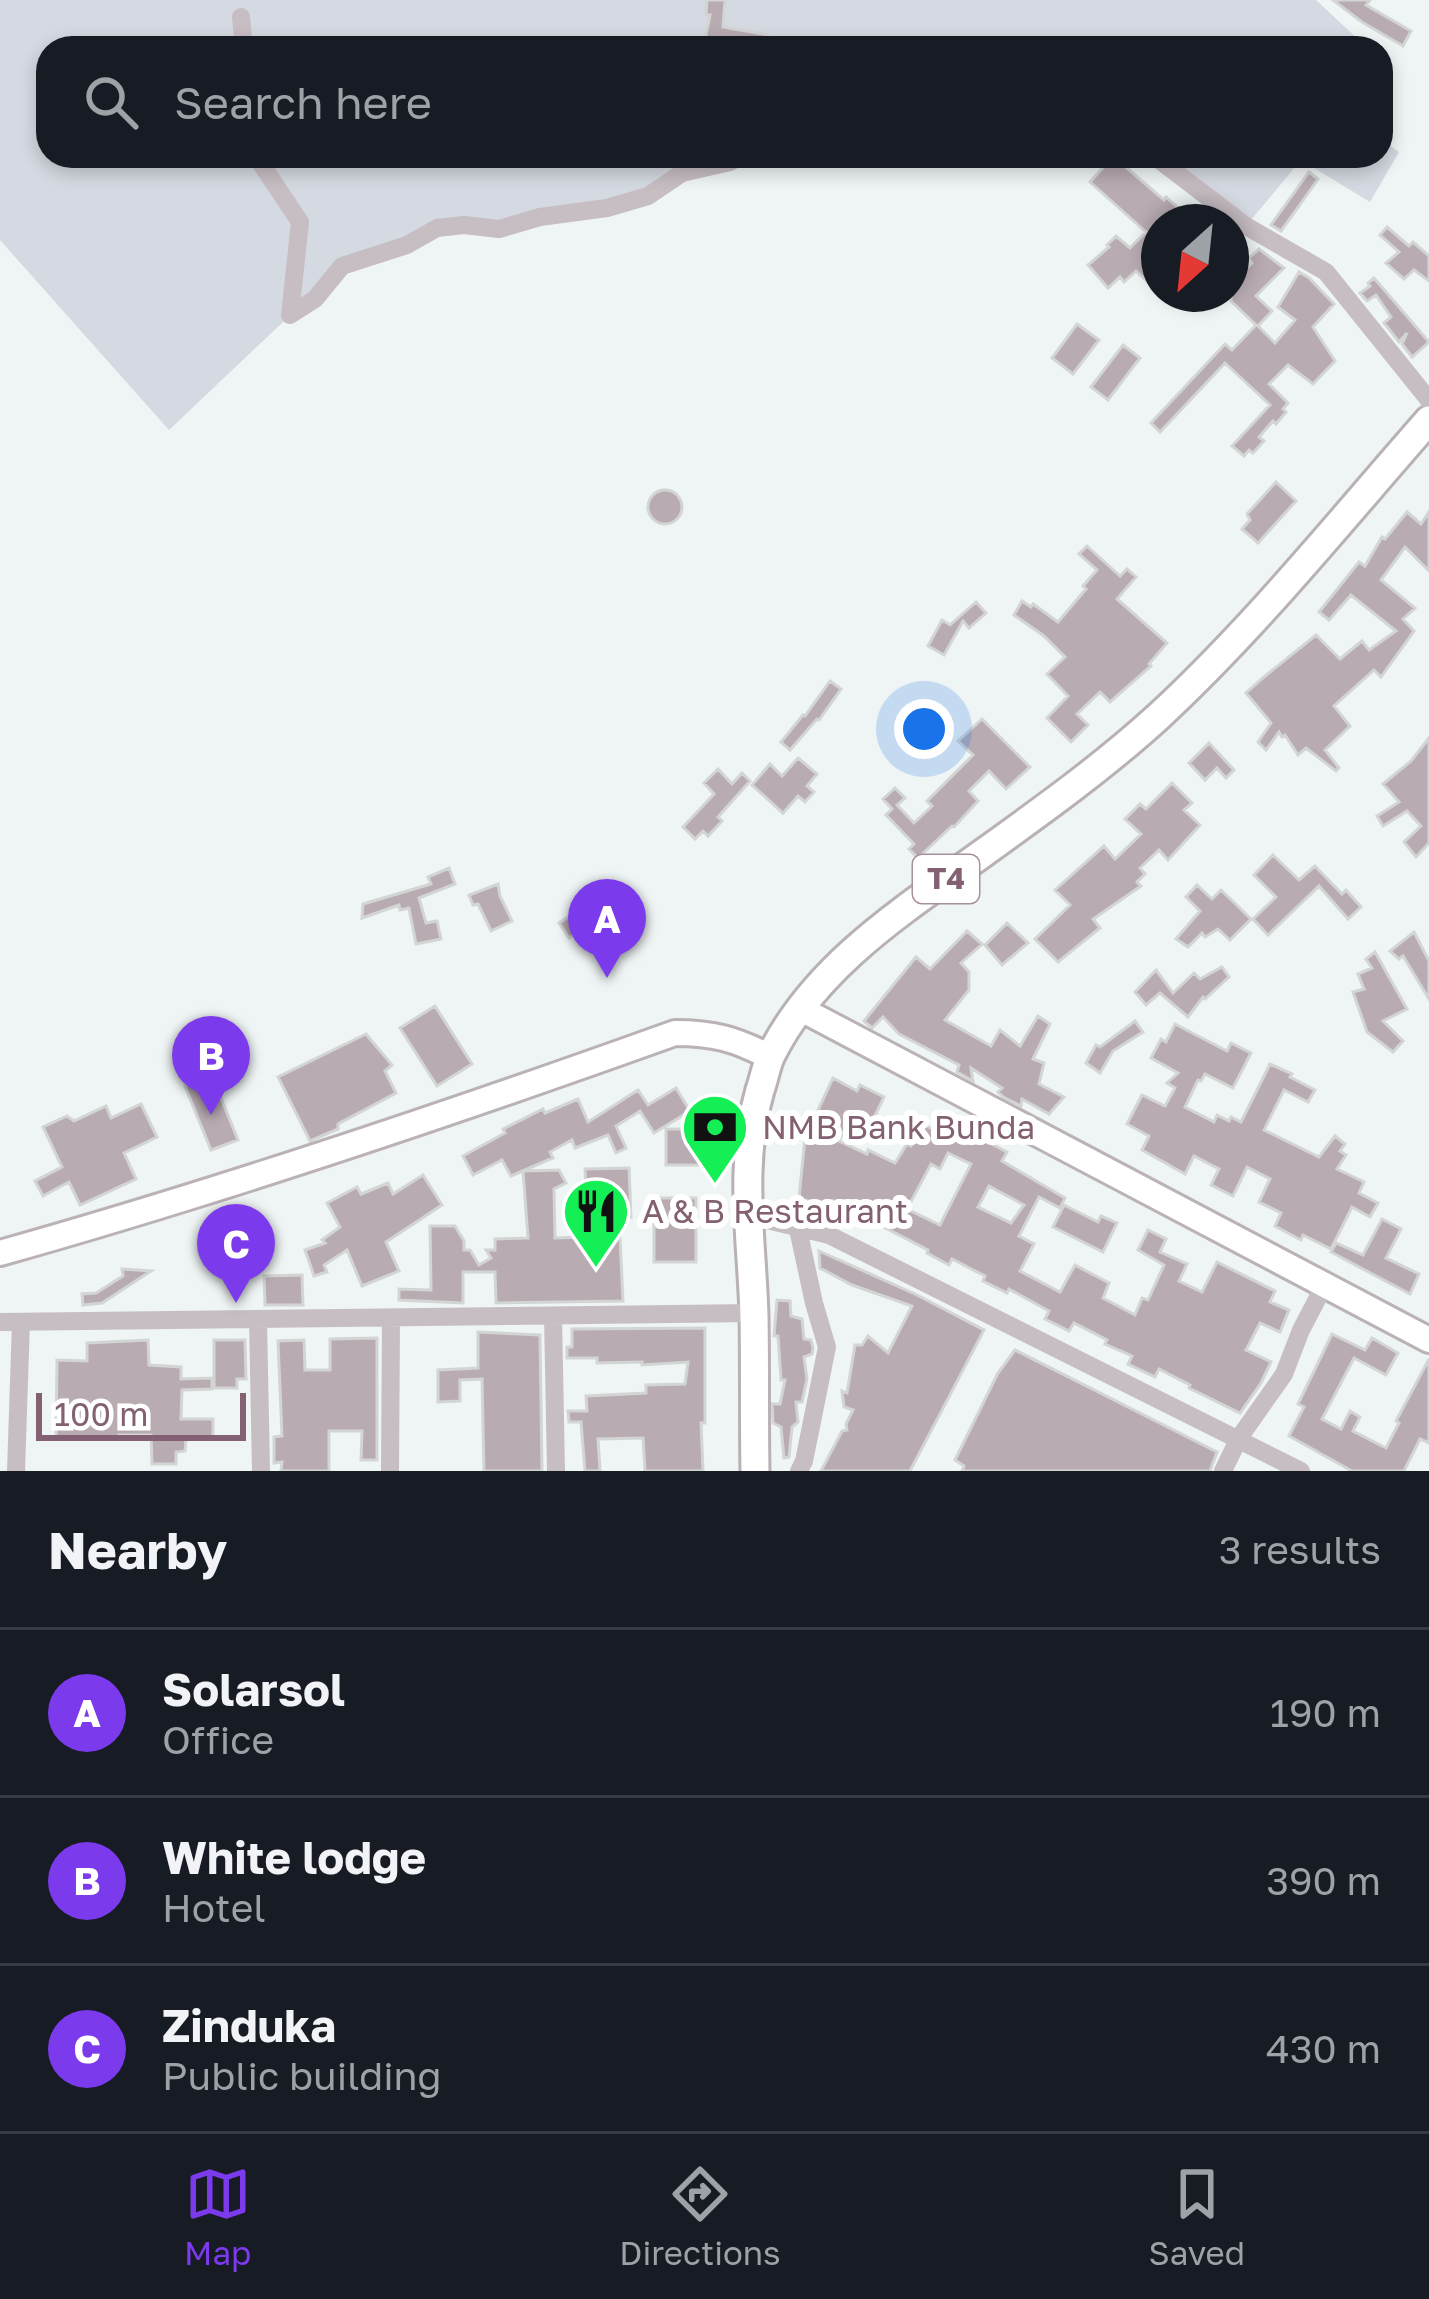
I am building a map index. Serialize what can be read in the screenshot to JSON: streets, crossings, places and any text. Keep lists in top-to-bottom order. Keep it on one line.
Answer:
{"streets":{"highway":["T4"]},"places":{"bank":["NMB Bank Bunda"],"restaurant":["A & B Restaurant"]},"scale_bar":"100 m","north":"bottom left","page":{"search":"Search here","pins":["A","B","C"],"scale":"100 m","heading":["Nearby","3 results"],"list":[{"mark":"A","name":"Solarsol","note":"Office","value":"190 m"},{"mark":"B","name":"White lodge","note":"Hotel","value":"390 m"},{"mark":"C","name":"Zinduka","note":"Public building","value":"430 m"}],"nav":["Map","Directions","Saved"]}}
